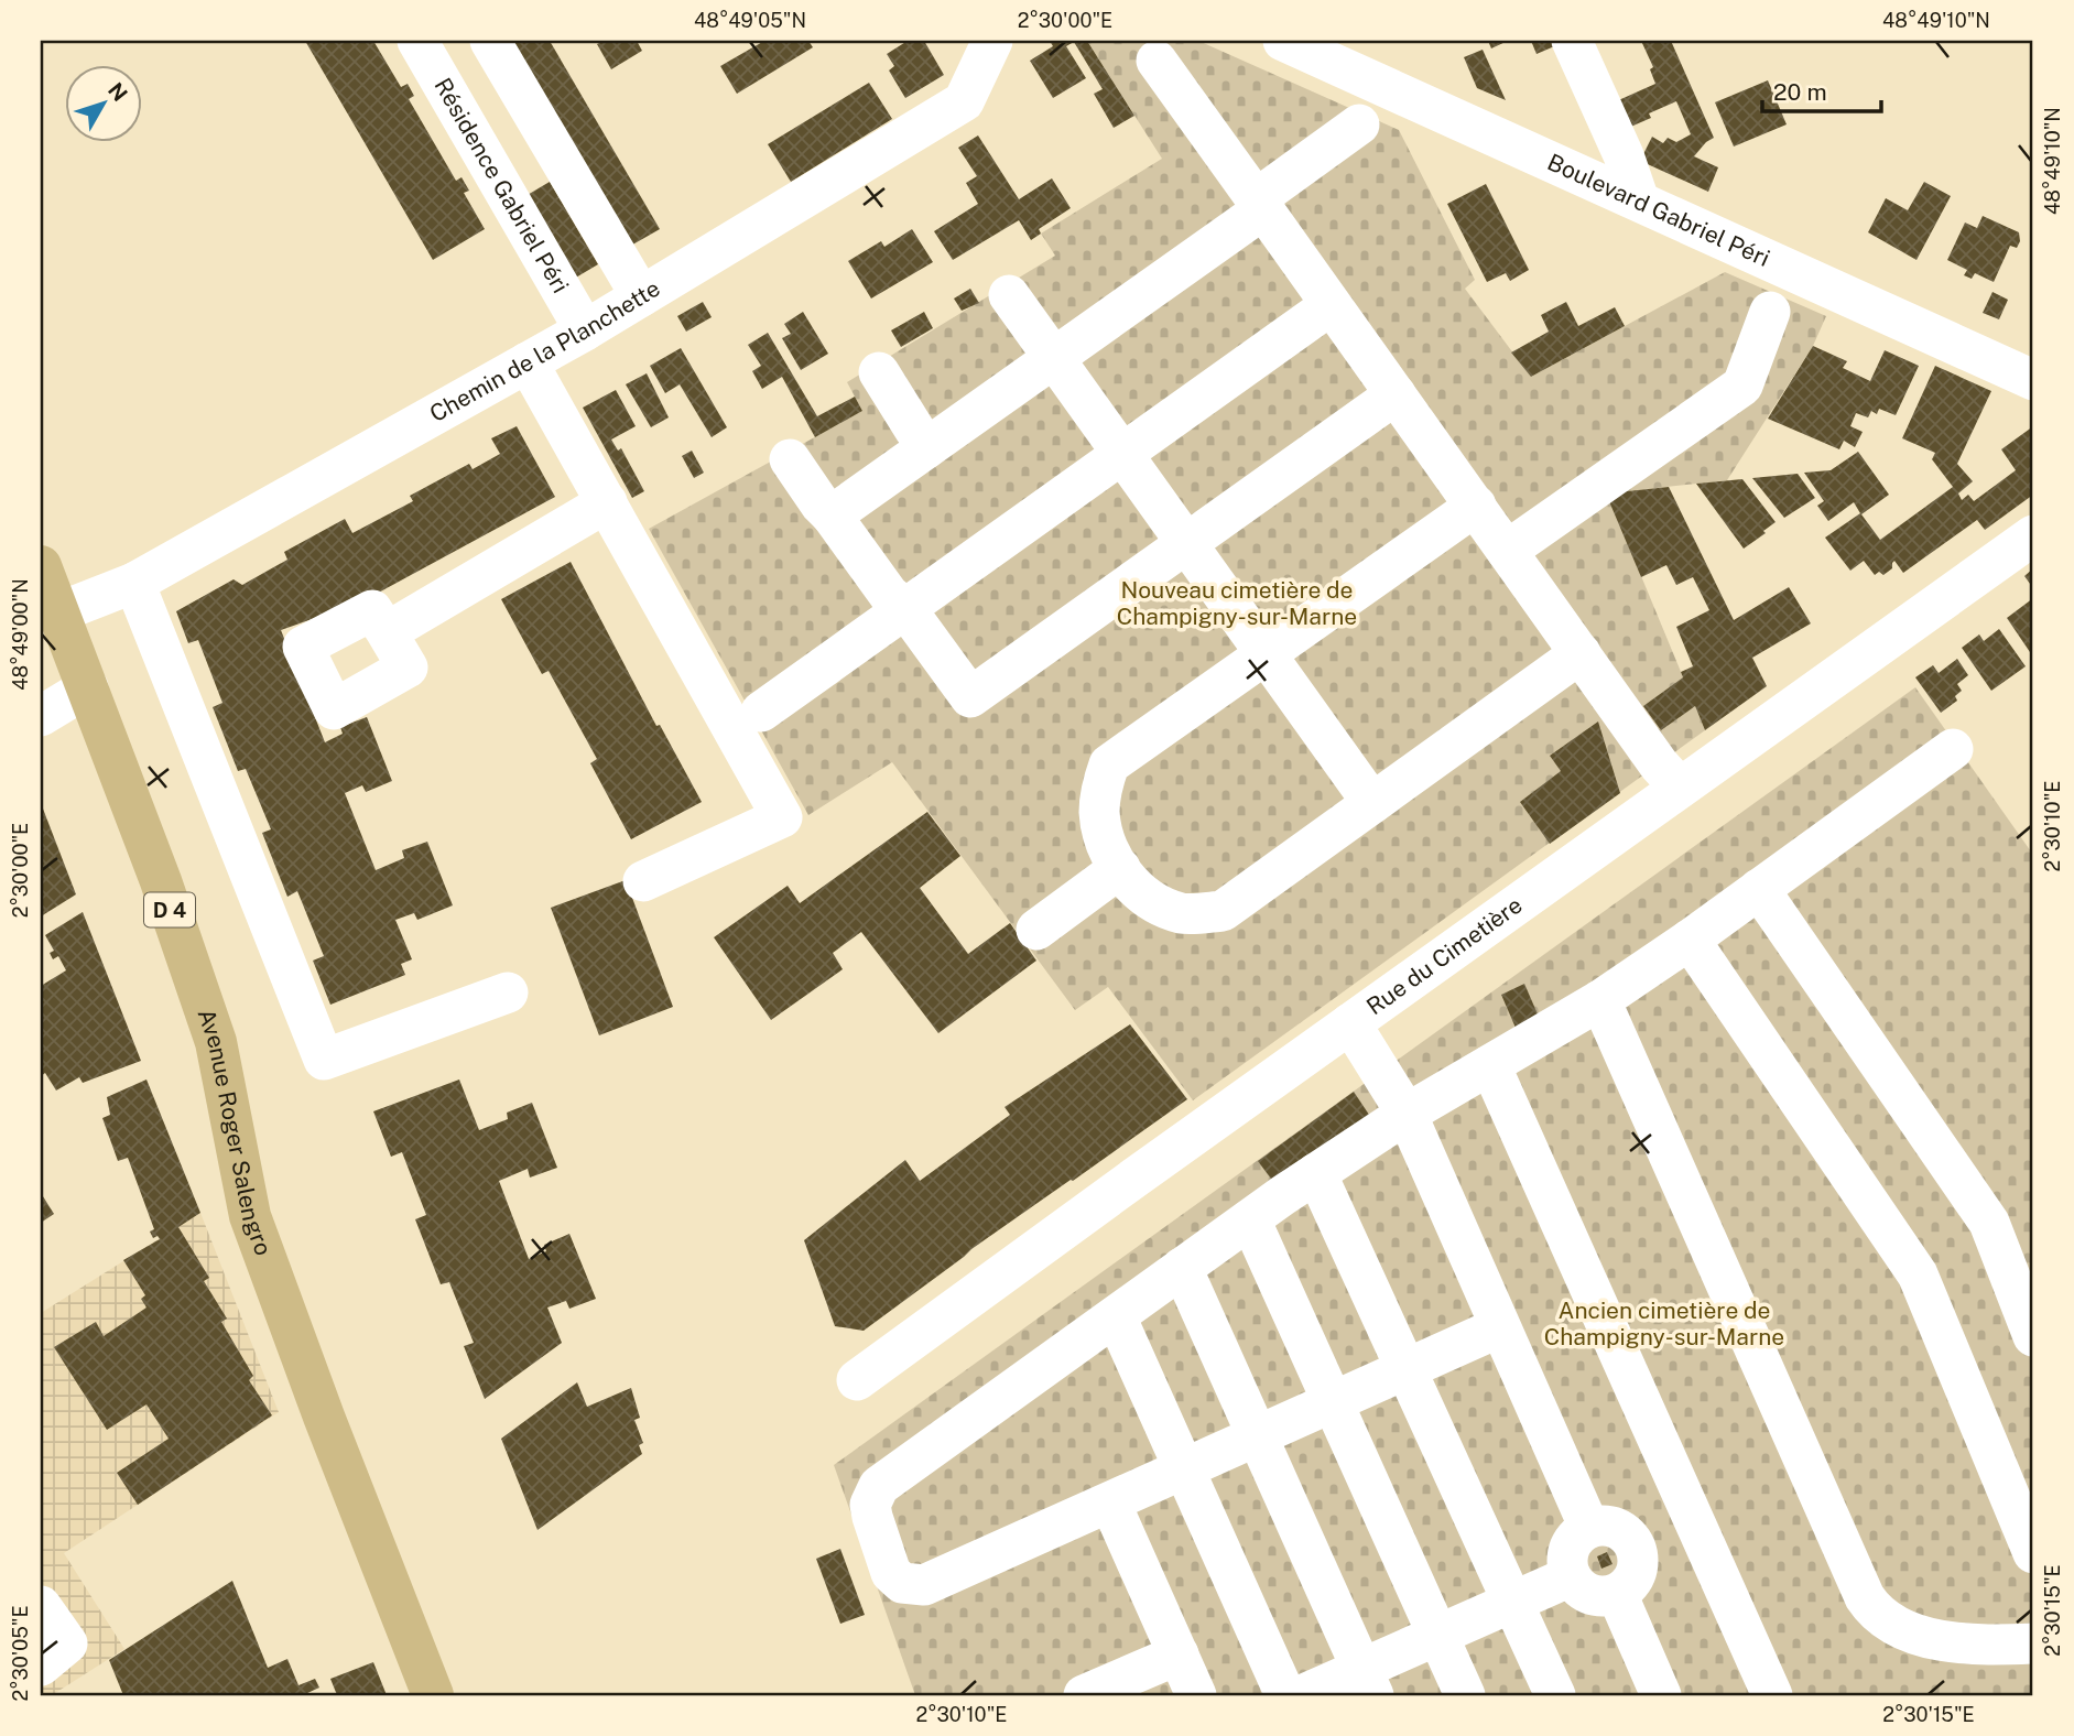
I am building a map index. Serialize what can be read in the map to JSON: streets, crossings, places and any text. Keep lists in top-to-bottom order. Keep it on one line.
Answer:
{"streets":{"main road":["D 4","Avenue Roger Salengro"],"street":["Résidence Gabriel Péri","Boulevard Gabriel Péri","Chemin de la Planchette","Rue du Cimetière"]},"crossings":[["Résidence Gabriel Péri","Chemin de la Planchette"],["Chemin de la Planchette","Avenue Roger Salengro"]],"parks":["Nouveau cimetière de Champigny-sur-Marne","Ancien cimetière de Champigny-sur-Marne"],"scale_bar":"20 m","north":"top right","coordinates":["48°49'05\"N","2°30'00\"E","48°49'10\"N","48°49'00\"N","2°30'10\"E","2°30'15\"E","2°30'05\"E"]}
